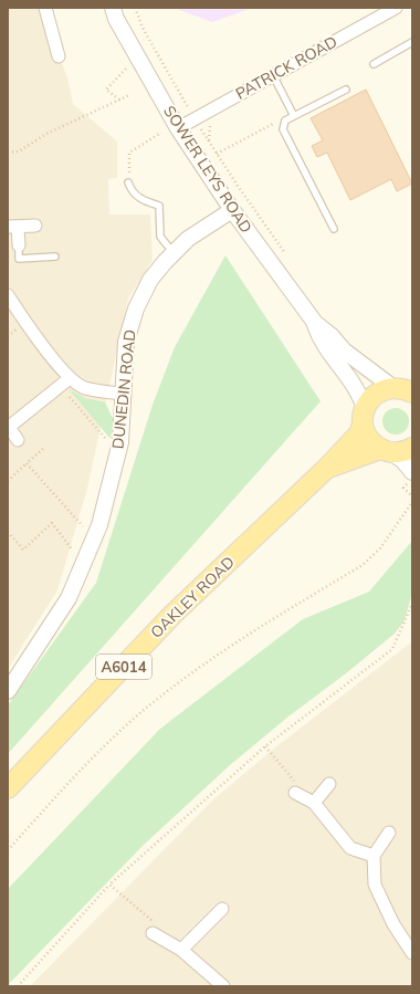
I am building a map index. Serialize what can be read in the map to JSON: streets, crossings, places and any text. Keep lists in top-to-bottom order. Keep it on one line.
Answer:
{"streets":{"main road":["OAKLEY ROAD","A6014"],"street":["PATRICK ROAD","SOWER LEYS ROAD","DUNEDIN ROAD"]},"crossings":[["PATRICK ROAD","SOWER LEYS ROAD"],["SOWER LEYS ROAD","DUNEDIN ROAD"],["SOWER LEYS ROAD","OAKLEY ROAD"]]}
